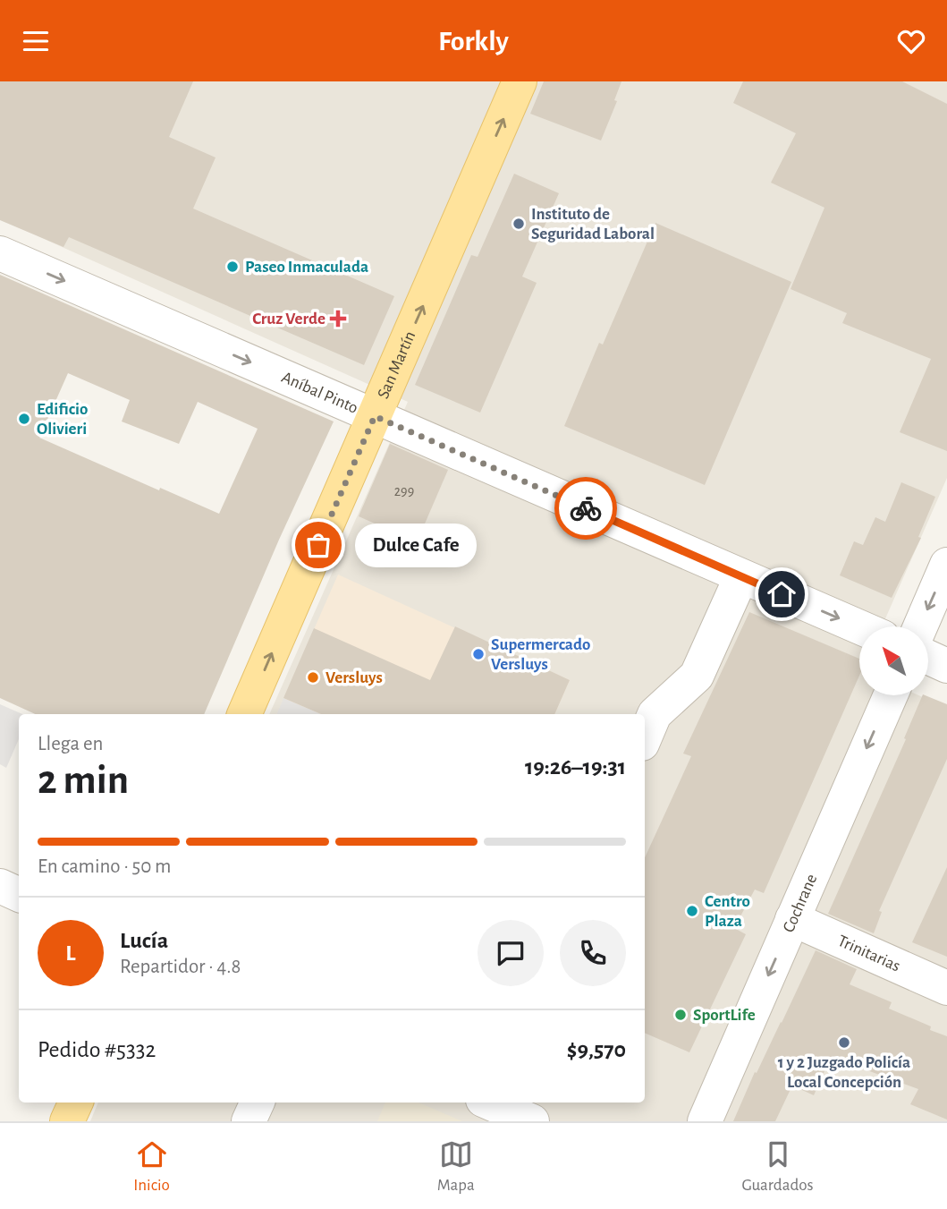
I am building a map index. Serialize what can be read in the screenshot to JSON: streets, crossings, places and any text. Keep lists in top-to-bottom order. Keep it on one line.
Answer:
{"streets":{"main road":["San Martín"],"street":["Aníbal Pinto","Cochrane","Trinitarias"]},"crossings":[["San Martín","Aníbal Pinto"],["Cochrane","Trinitarias"]],"one_way":["San Martín","Aníbal Pinto"],"places":{"other":["Instituto de Seguridad Laboral","Paseo Inmaculada","Edificio Olivieri","Dulce Cafe","Supermercado Versluys","Versluys","Centro Plaza","SportLife","1 y 2 Juzgado Policía Local Concepción"],"health":["Cruz Verde"]},"house_numbers":["299"],"north":"top left","page":{"header":"Forkly","bubble":"Dulce Cafe","heading":["2 min","Llega en","19:26–19:31"],"panel":["Lucía","Repartidor · 4.8","Pedido #5332","$9,570"],"bar":"En camino · 50 m","round":"L","tabs":["Inicio","Mapa","Guardados"]}}
